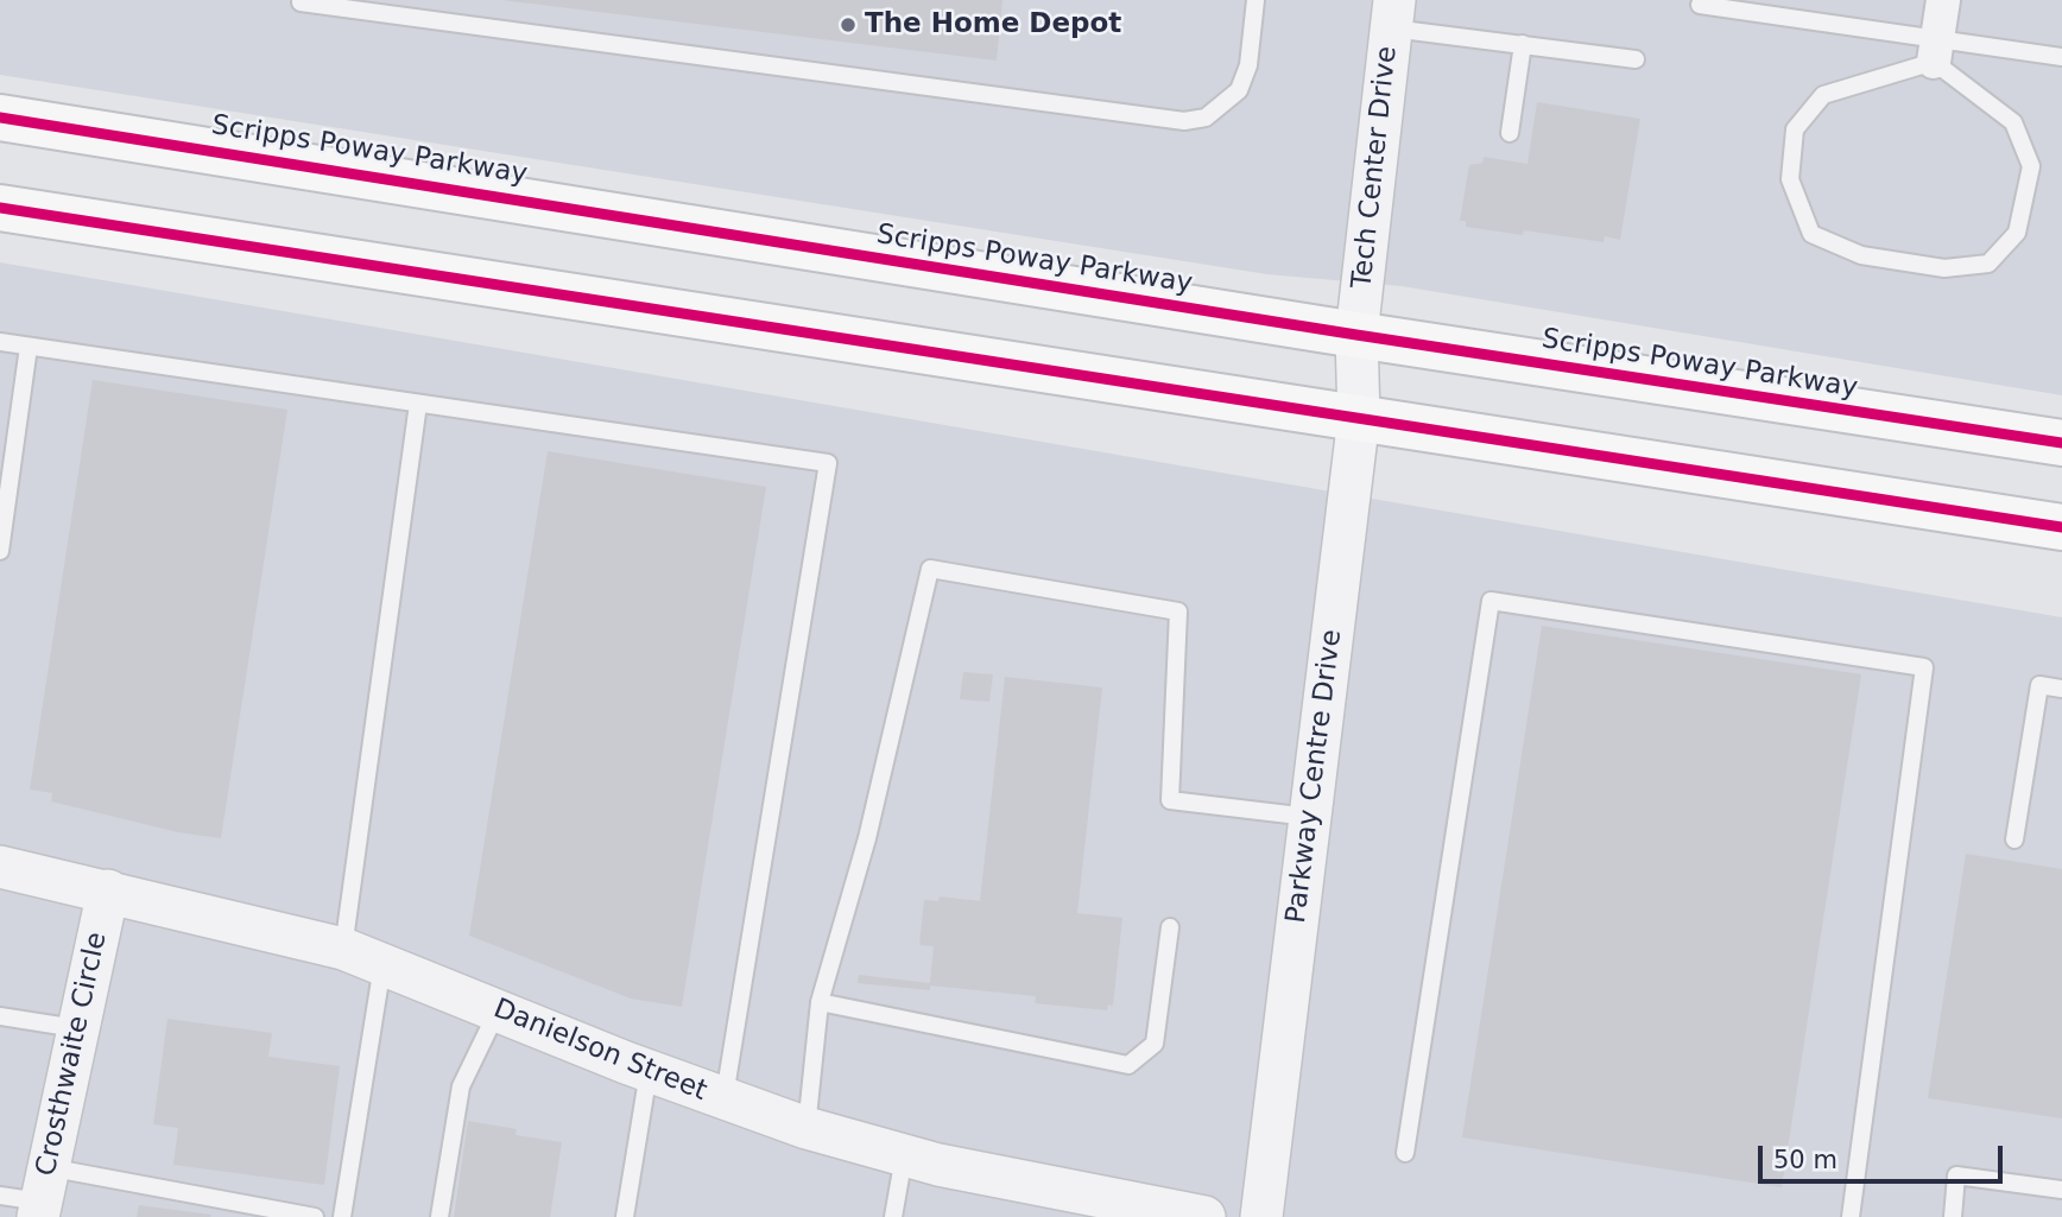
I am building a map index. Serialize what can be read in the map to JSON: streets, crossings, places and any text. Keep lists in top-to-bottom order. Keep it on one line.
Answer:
{"streets":{"main road":["Scripps Poway Parkway"],"street":["Tech Center Drive","Parkway Centre Drive","Danielson Street","Crosthwaite Circle"]},"crossings":[["Scripps Poway Parkway","Tech Center Drive"],["Scripps Poway Parkway","Parkway Centre Drive"],["Tech Center Drive","Parkway Centre Drive"],["Danielson Street","Crosthwaite Circle"]],"places":["The Home Depot"],"scale_bar":"50 m"}
